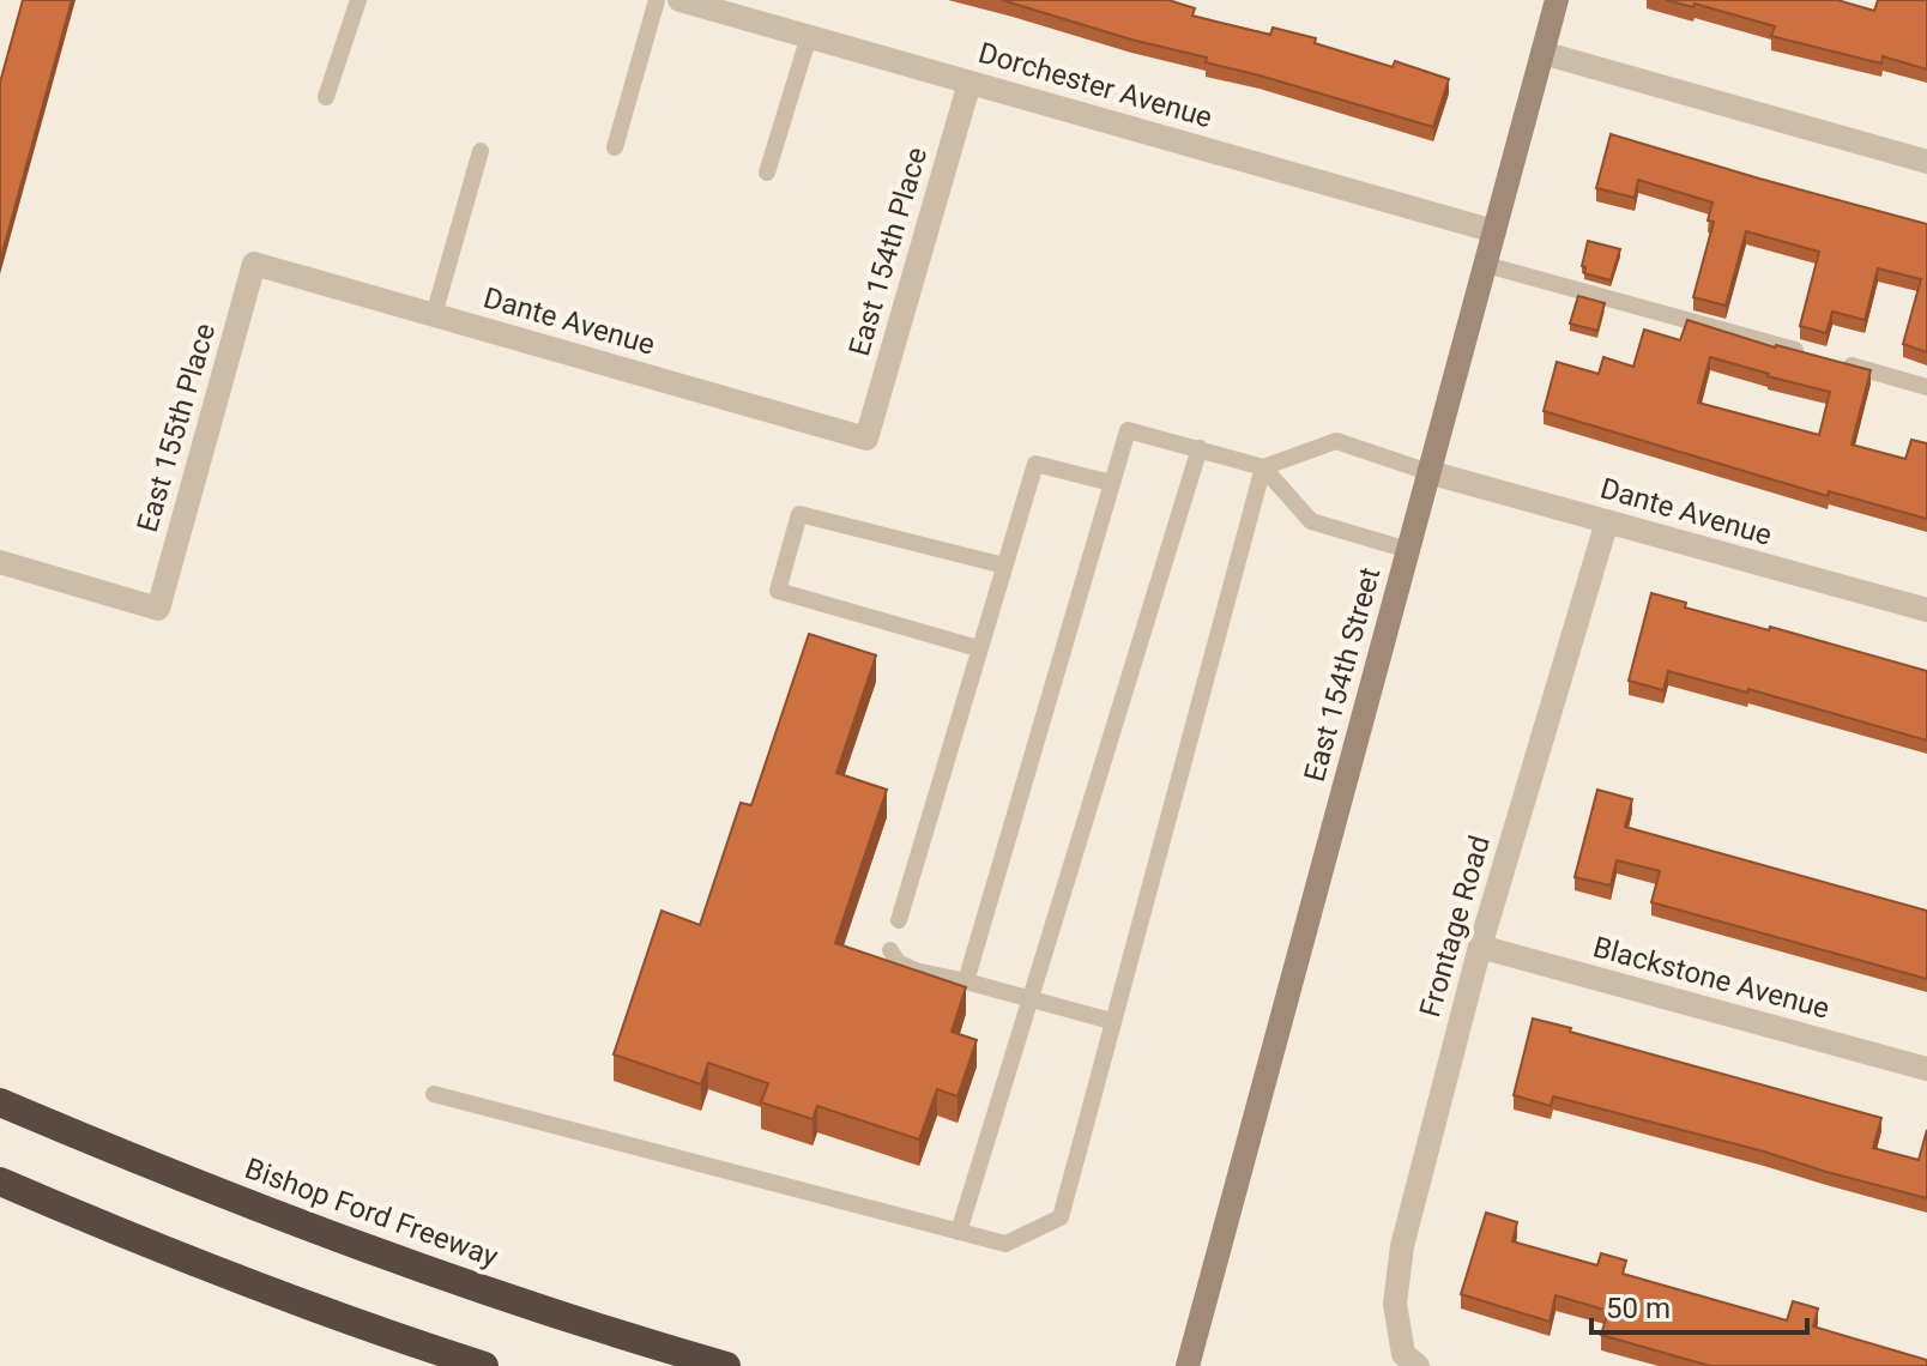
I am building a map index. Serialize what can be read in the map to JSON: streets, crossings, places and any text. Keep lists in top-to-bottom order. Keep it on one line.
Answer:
{"streets":{"highway":["Bishop Ford Freeway"],"street":["Dorchester Avenue","East 154th Place","Dante Avenue","East 155th Place","East 154th Street","Frontage Road","Blackstone Avenue"]},"crossings":[["Dorchester Avenue","East 154th Place"],["Dorchester Avenue","East 154th Street"],["East 154th Place","Dante Avenue"],["Dante Avenue","East 155th Place"],["Dante Avenue","East 154th Street"],["Dante Avenue","Frontage Road"],["Frontage Road","Blackstone Avenue"]],"scale_bar":"50 m"}
